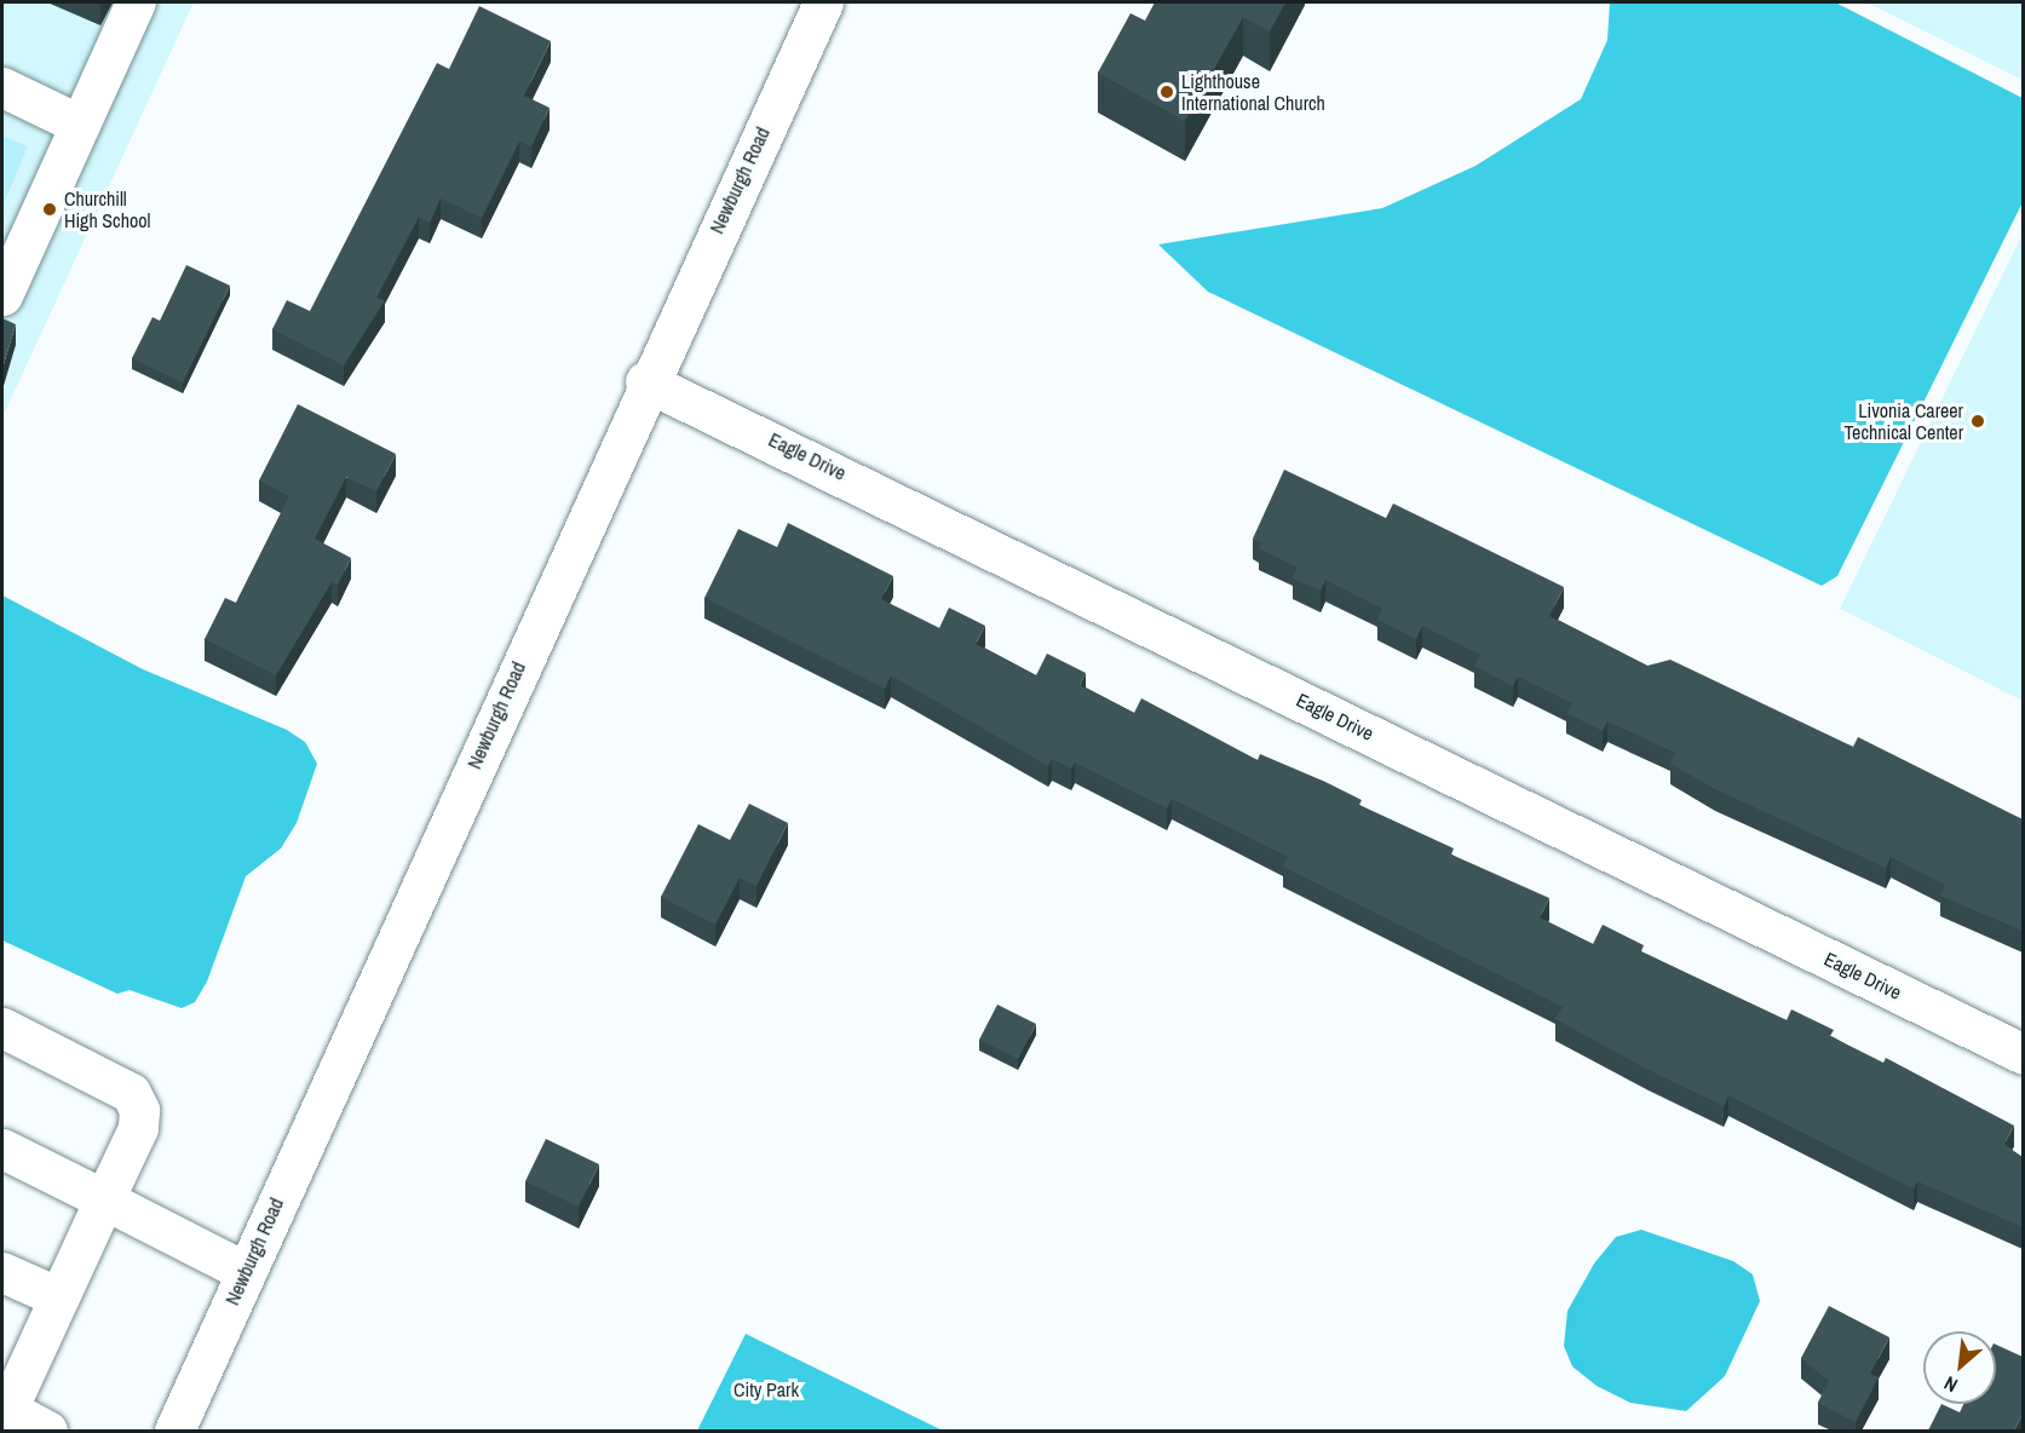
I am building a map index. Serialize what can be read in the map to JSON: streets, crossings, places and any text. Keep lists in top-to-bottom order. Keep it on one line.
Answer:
{"streets":{"main road":["Newburgh Road","Eagle Drive"]},"crossings":[["Newburgh Road","Eagle Drive"]],"parks":["City Park"],"places":["Lighthouse International Church","Churchill High School","Livonia Career Technical Center"],"north":"bottom left"}
